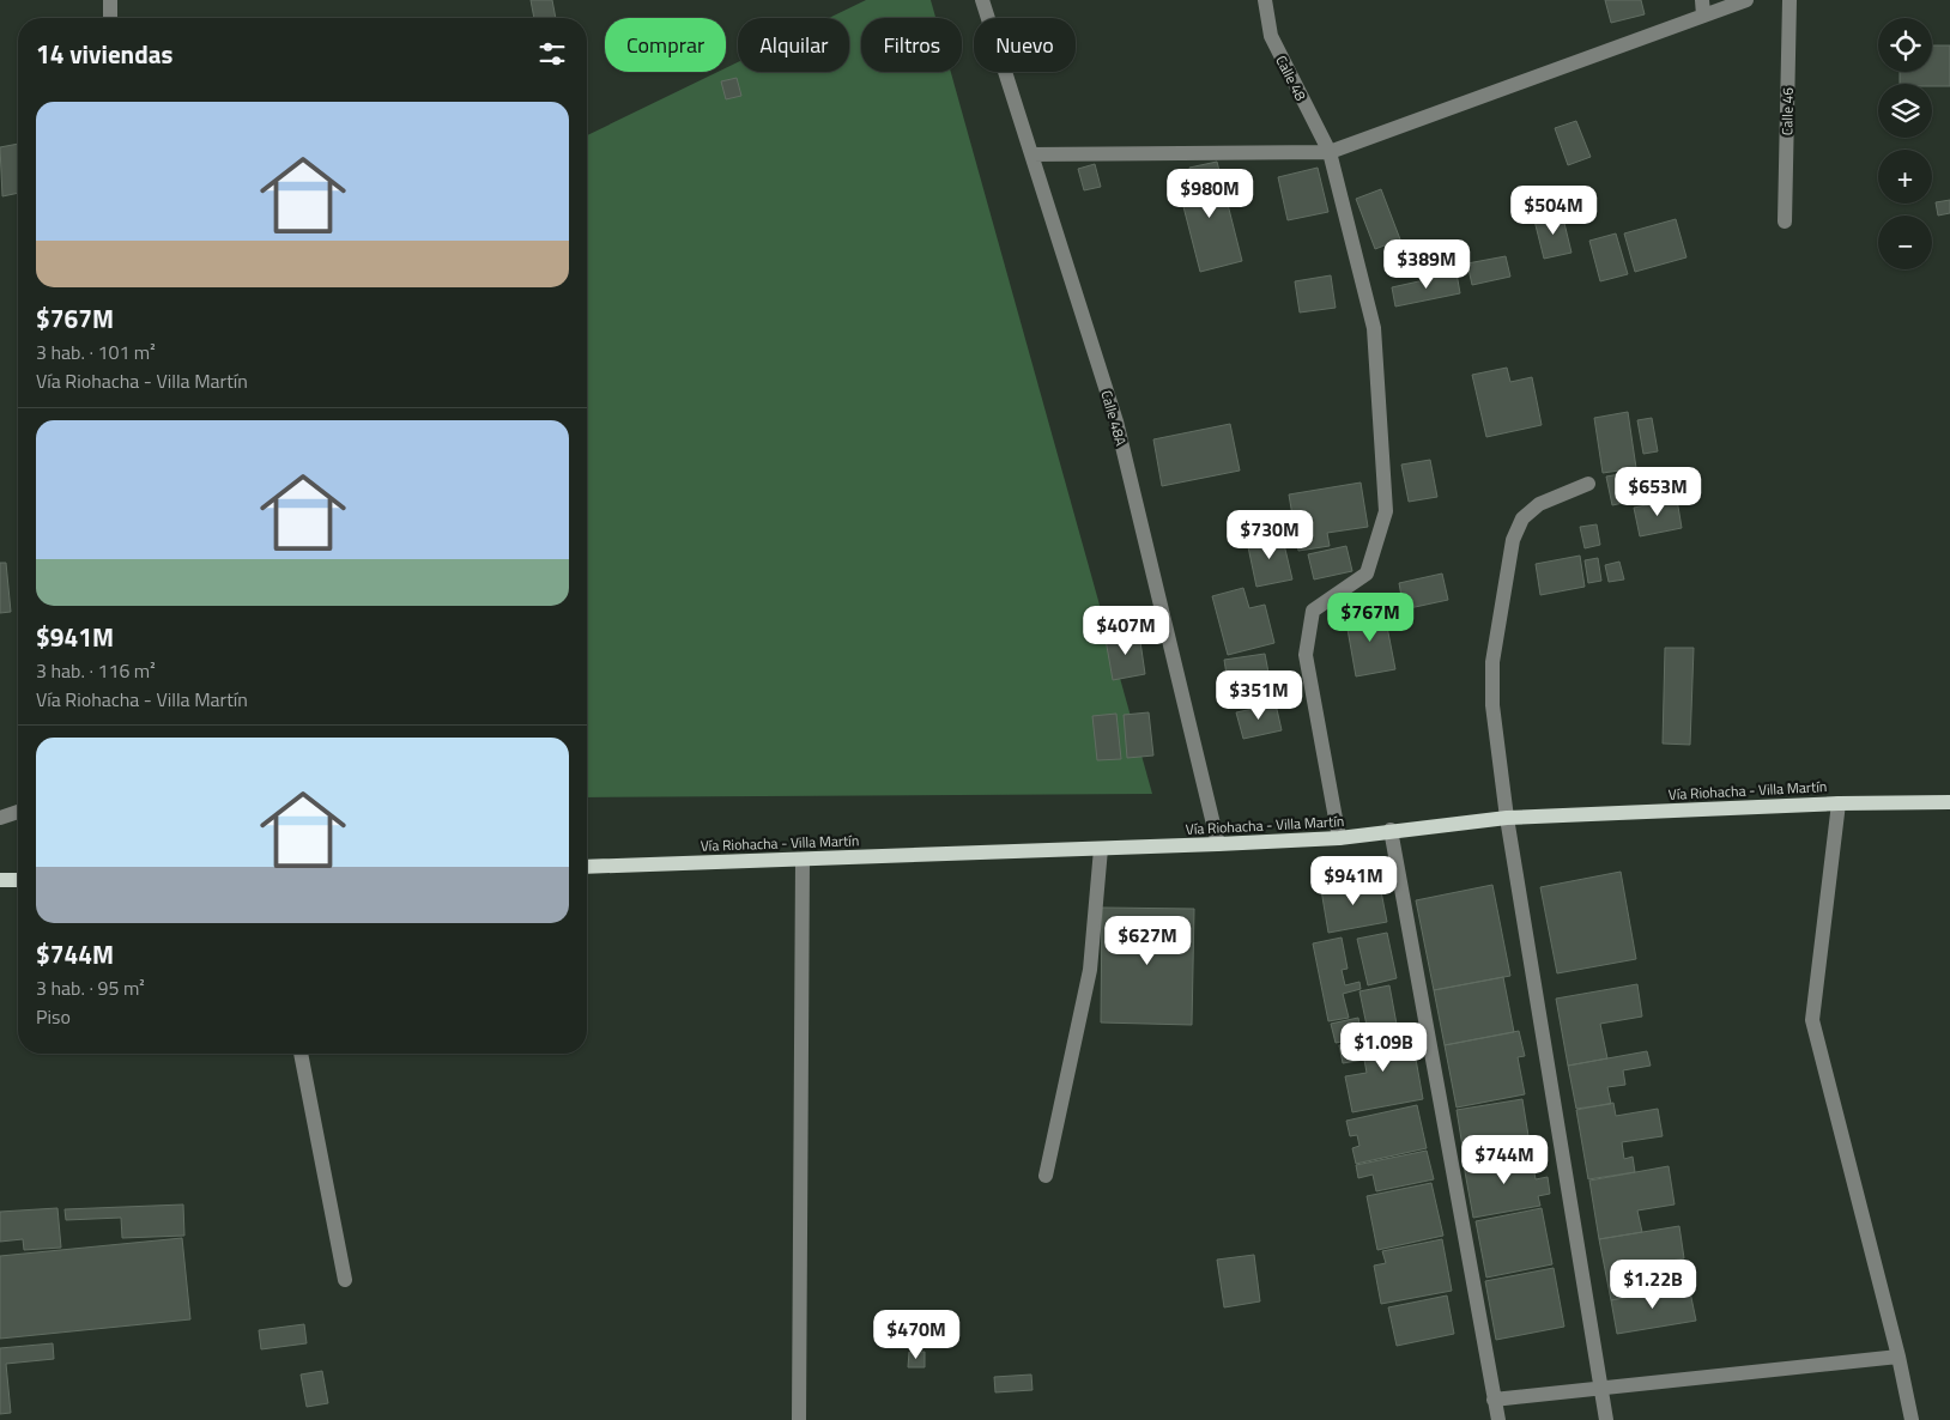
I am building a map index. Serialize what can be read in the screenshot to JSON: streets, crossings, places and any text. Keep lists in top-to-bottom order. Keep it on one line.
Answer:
{"streets":{"main road":["Vía Riohacha - Villa Martín"],"street":["Calle 48","Calle 46","Calle 48A"]},"crossings":[["Calle 48","Vía Riohacha - Villa Martín"],["Calle 48A","Vía Riohacha - Villa Martín"]],"page":{"map_buttons":["+","−"],"chip":["Comprar","Alquilar","Filtros","Nuevo"],"heading":"14 viviendas","list":[{"name":"$767M","note":"3 hab. · 101 m² · Vía Riohacha - Villa Martín"},{"name":"$941M","note":"3 hab. · 116 m² · Vía Riohacha - Villa Martín"},{"name":"$744M","note":"3 hab. · 95 m² · Piso"}],"price":["$980M","$504M","$389M","$653M","$730M","$767M","$407M","$351M","$941M","$627M","$1.09B","$744M","$1.22B","$470M"]}}
